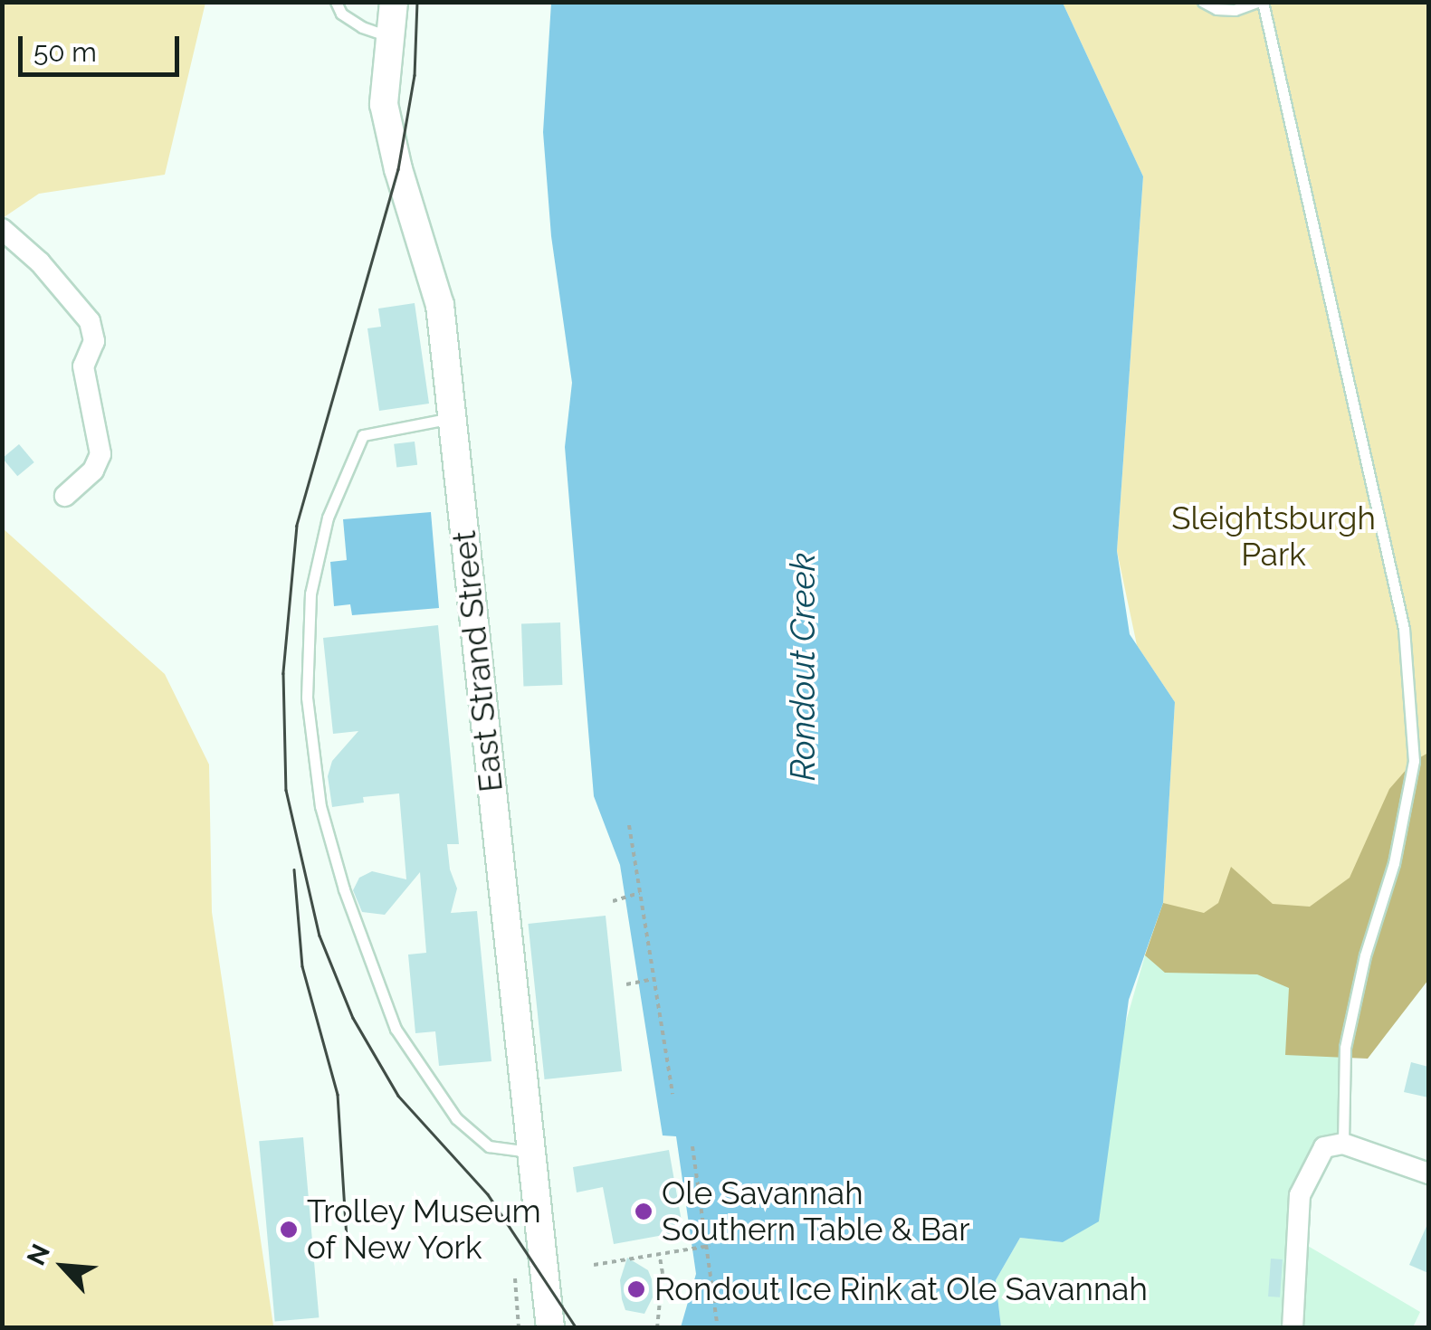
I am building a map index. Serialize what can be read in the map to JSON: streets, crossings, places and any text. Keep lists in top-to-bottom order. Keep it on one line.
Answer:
{"streets":{"street":["East Strand Street"]},"water":["Rondout Creek"],"parks":["Sleightsburgh Park"],"places":["Ole Savannah Southern Table & Bar","Trolley Museum of New York","Rondout Ice Rink at Ole Savannah"],"scale_bar":"50 m","north":"top left"}
